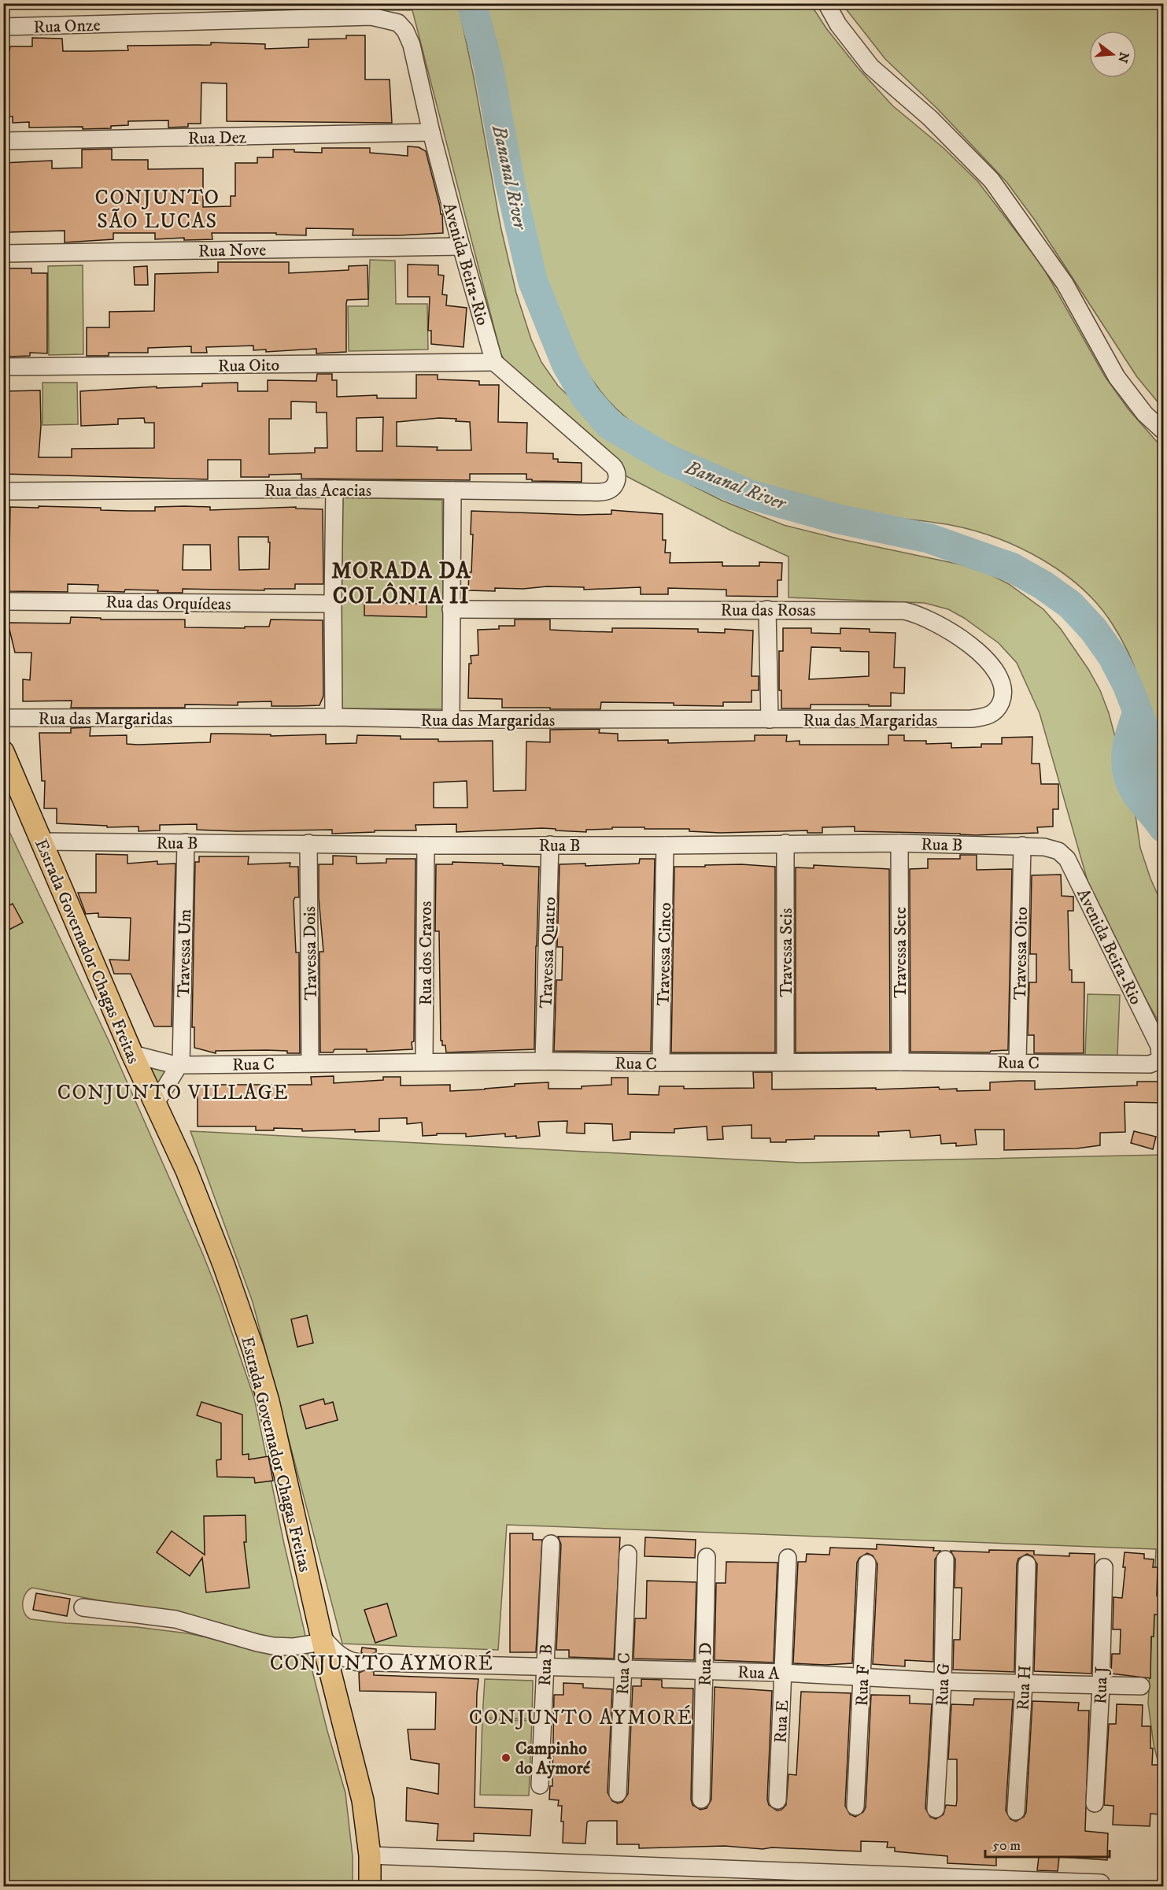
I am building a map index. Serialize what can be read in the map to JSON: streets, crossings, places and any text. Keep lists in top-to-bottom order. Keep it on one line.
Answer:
{"streets":{"main road":["Estrada Governador Chagas Freitas"],"street":["Rua Onze","Rua Dez","Rua Nove","Avenida Beira-Rio","Rua Oito","Rua das Acacias","Rua das Orquídeas","Rua das Rosas","Rua das Margaridas","Rua B","Travessa Quatro","Travessa Seis","Travessa Sete","Travessa Um","Travessa Dois","Rua dos Cravos","Travessa Oito","Travessa Cinco","Rua C","Rua D","Rua A","Rua G","Rua F","Rua J","Rua H","Rua E"]},"crossings":[["Rua Onze","Avenida Beira-Rio"],["Rua Dez","Avenida Beira-Rio"],["Rua Nove","Avenida Beira-Rio"],["Avenida Beira-Rio","Rua Oito"],["Avenida Beira-Rio","Rua das Acacias"],["Avenida Beira-Rio","Rua B"],["Avenida Beira-Rio","Rua C"],["Rua Oito","Rua das Acacias"],["Rua das Rosas","Rua das Margaridas"],["Rua B","Estrada Governador Chagas Freitas"],["Rua B","Travessa Quatro"],["Rua B","Travessa Seis"],["Rua B","Travessa Sete"],["Rua B","Travessa Um"],["Rua B","Travessa Dois"],["Rua B","Rua dos Cravos"],["Rua B","Travessa Oito"],["Rua B","Travessa Cinco"],["Rua B","Rua A"],["Estrada Governador Chagas Freitas","Rua C"],["Travessa Quatro","Rua C"],["Travessa Seis","Rua C"],["Travessa Sete","Rua C"],["Travessa Um","Rua C"],["Travessa Dois","Rua C"],["Rua dos Cravos","Rua C"],["Travessa Oito","Rua C"],["Travessa Cinco","Rua C"],["Rua C","Rua A"],["Rua D","Rua A"],["Rua A","Rua G"],["Rua A","Rua F"],["Rua A","Rua J"],["Rua A","Rua H"],["Rua A","Rua E"]],"districts":["CONJUNTO SÃO LUCAS","MORADA DA COLÔNIA II","CONJUNTO VILLAGE","CONJUNTO AYMORÉ","CONJUNTO AYMORÉ"],"water":["Bananal River"],"places":["Campinho do Aymoré"],"scale_bar":"50 m","north":"right"}
